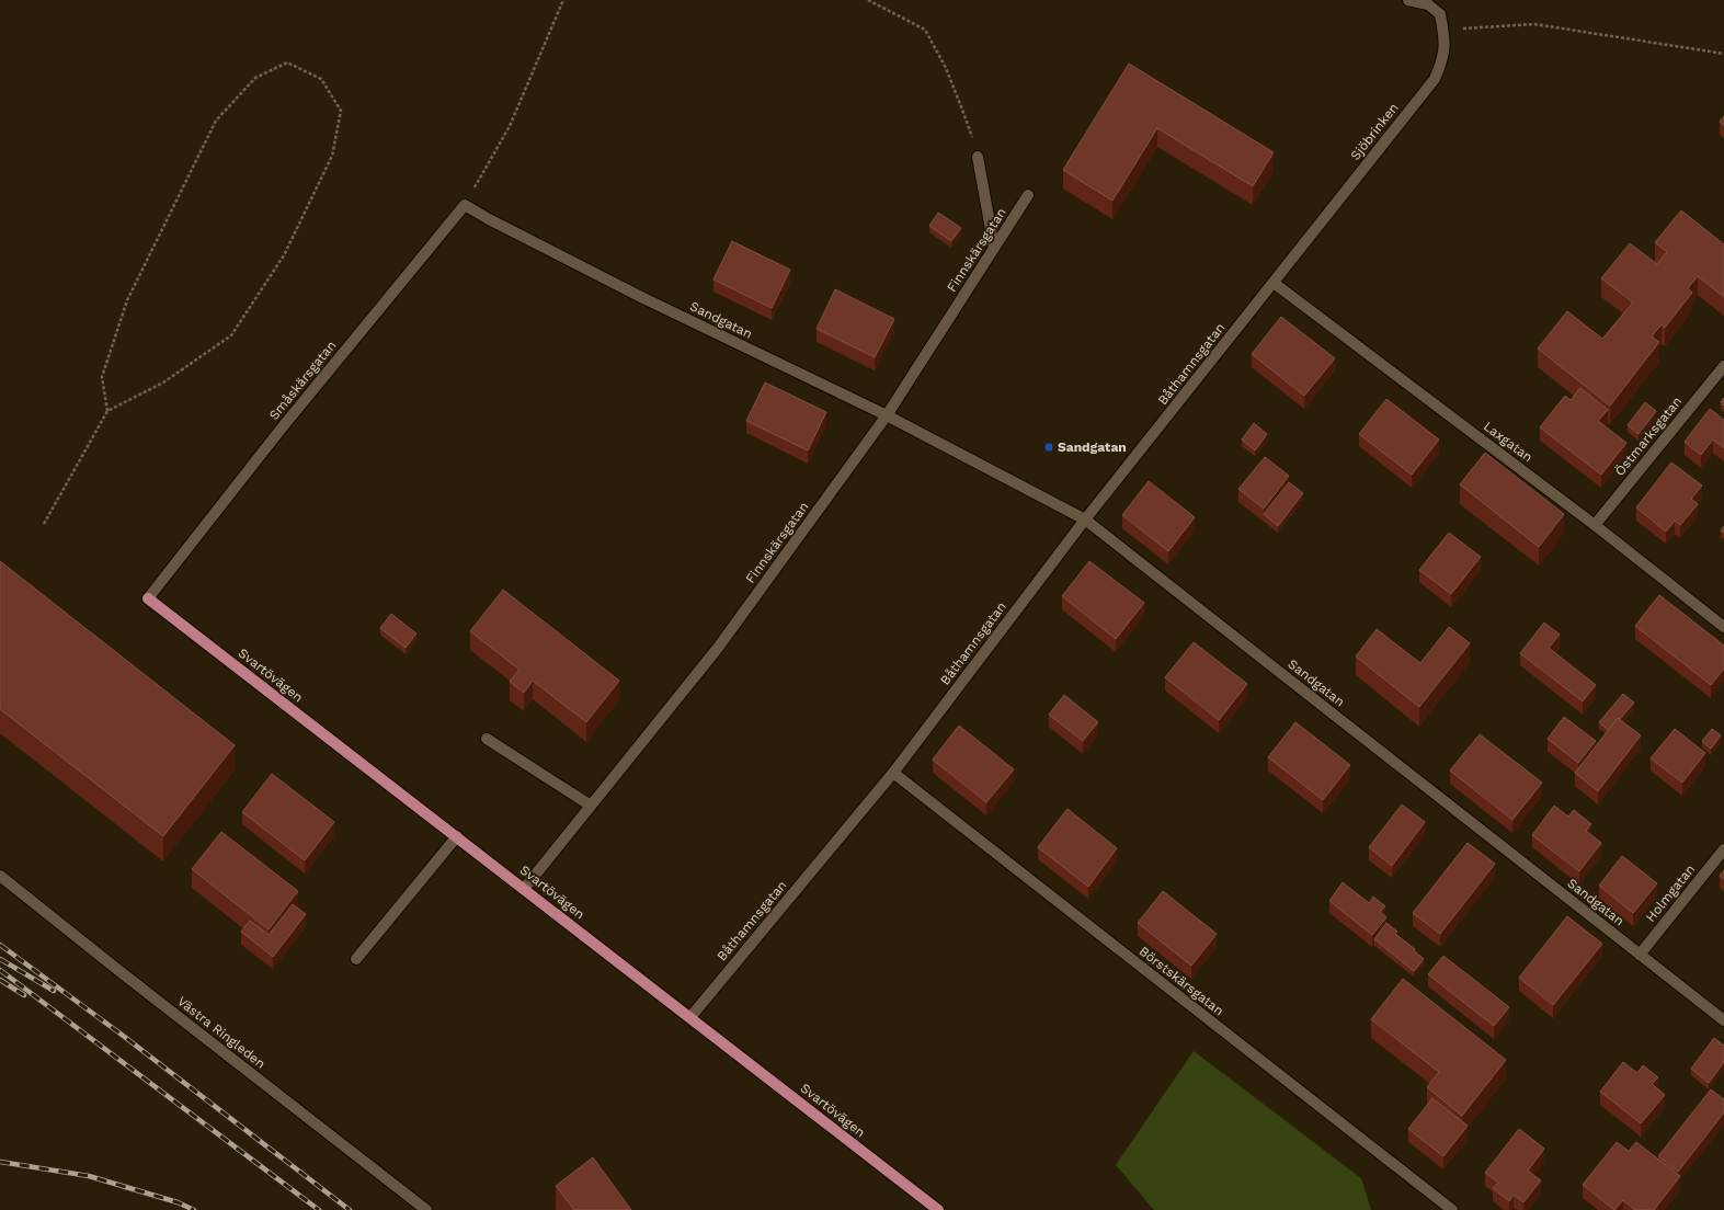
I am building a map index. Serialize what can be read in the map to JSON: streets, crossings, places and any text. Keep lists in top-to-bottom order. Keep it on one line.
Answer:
{"streets":{"main road":["Svartövägen"],"street":["Sjöbrinken","Finnskärsgatan","Sandgatan","Båthamnsgatan","Småskärsgatan","Östmarksgatan","Laxgatan","Holmgatan","Börstskärsgatan","Västra Ringleden"]},"crossings":[["Sjöbrinken","Båthamnsgatan"],["Sjöbrinken","Laxgatan"],["Finnskärsgatan","Sandgatan"],["Finnskärsgatan","Svartövägen"],["Sandgatan","Båthamnsgatan"],["Sandgatan","Småskärsgatan"],["Sandgatan","Holmgatan"],["Båthamnsgatan","Laxgatan"],["Båthamnsgatan","Svartövägen"],["Båthamnsgatan","Börstskärsgatan"],["Småskärsgatan","Svartövägen"],["Östmarksgatan","Laxgatan"]],"places":{"transit":["Sandgatan"]}}
